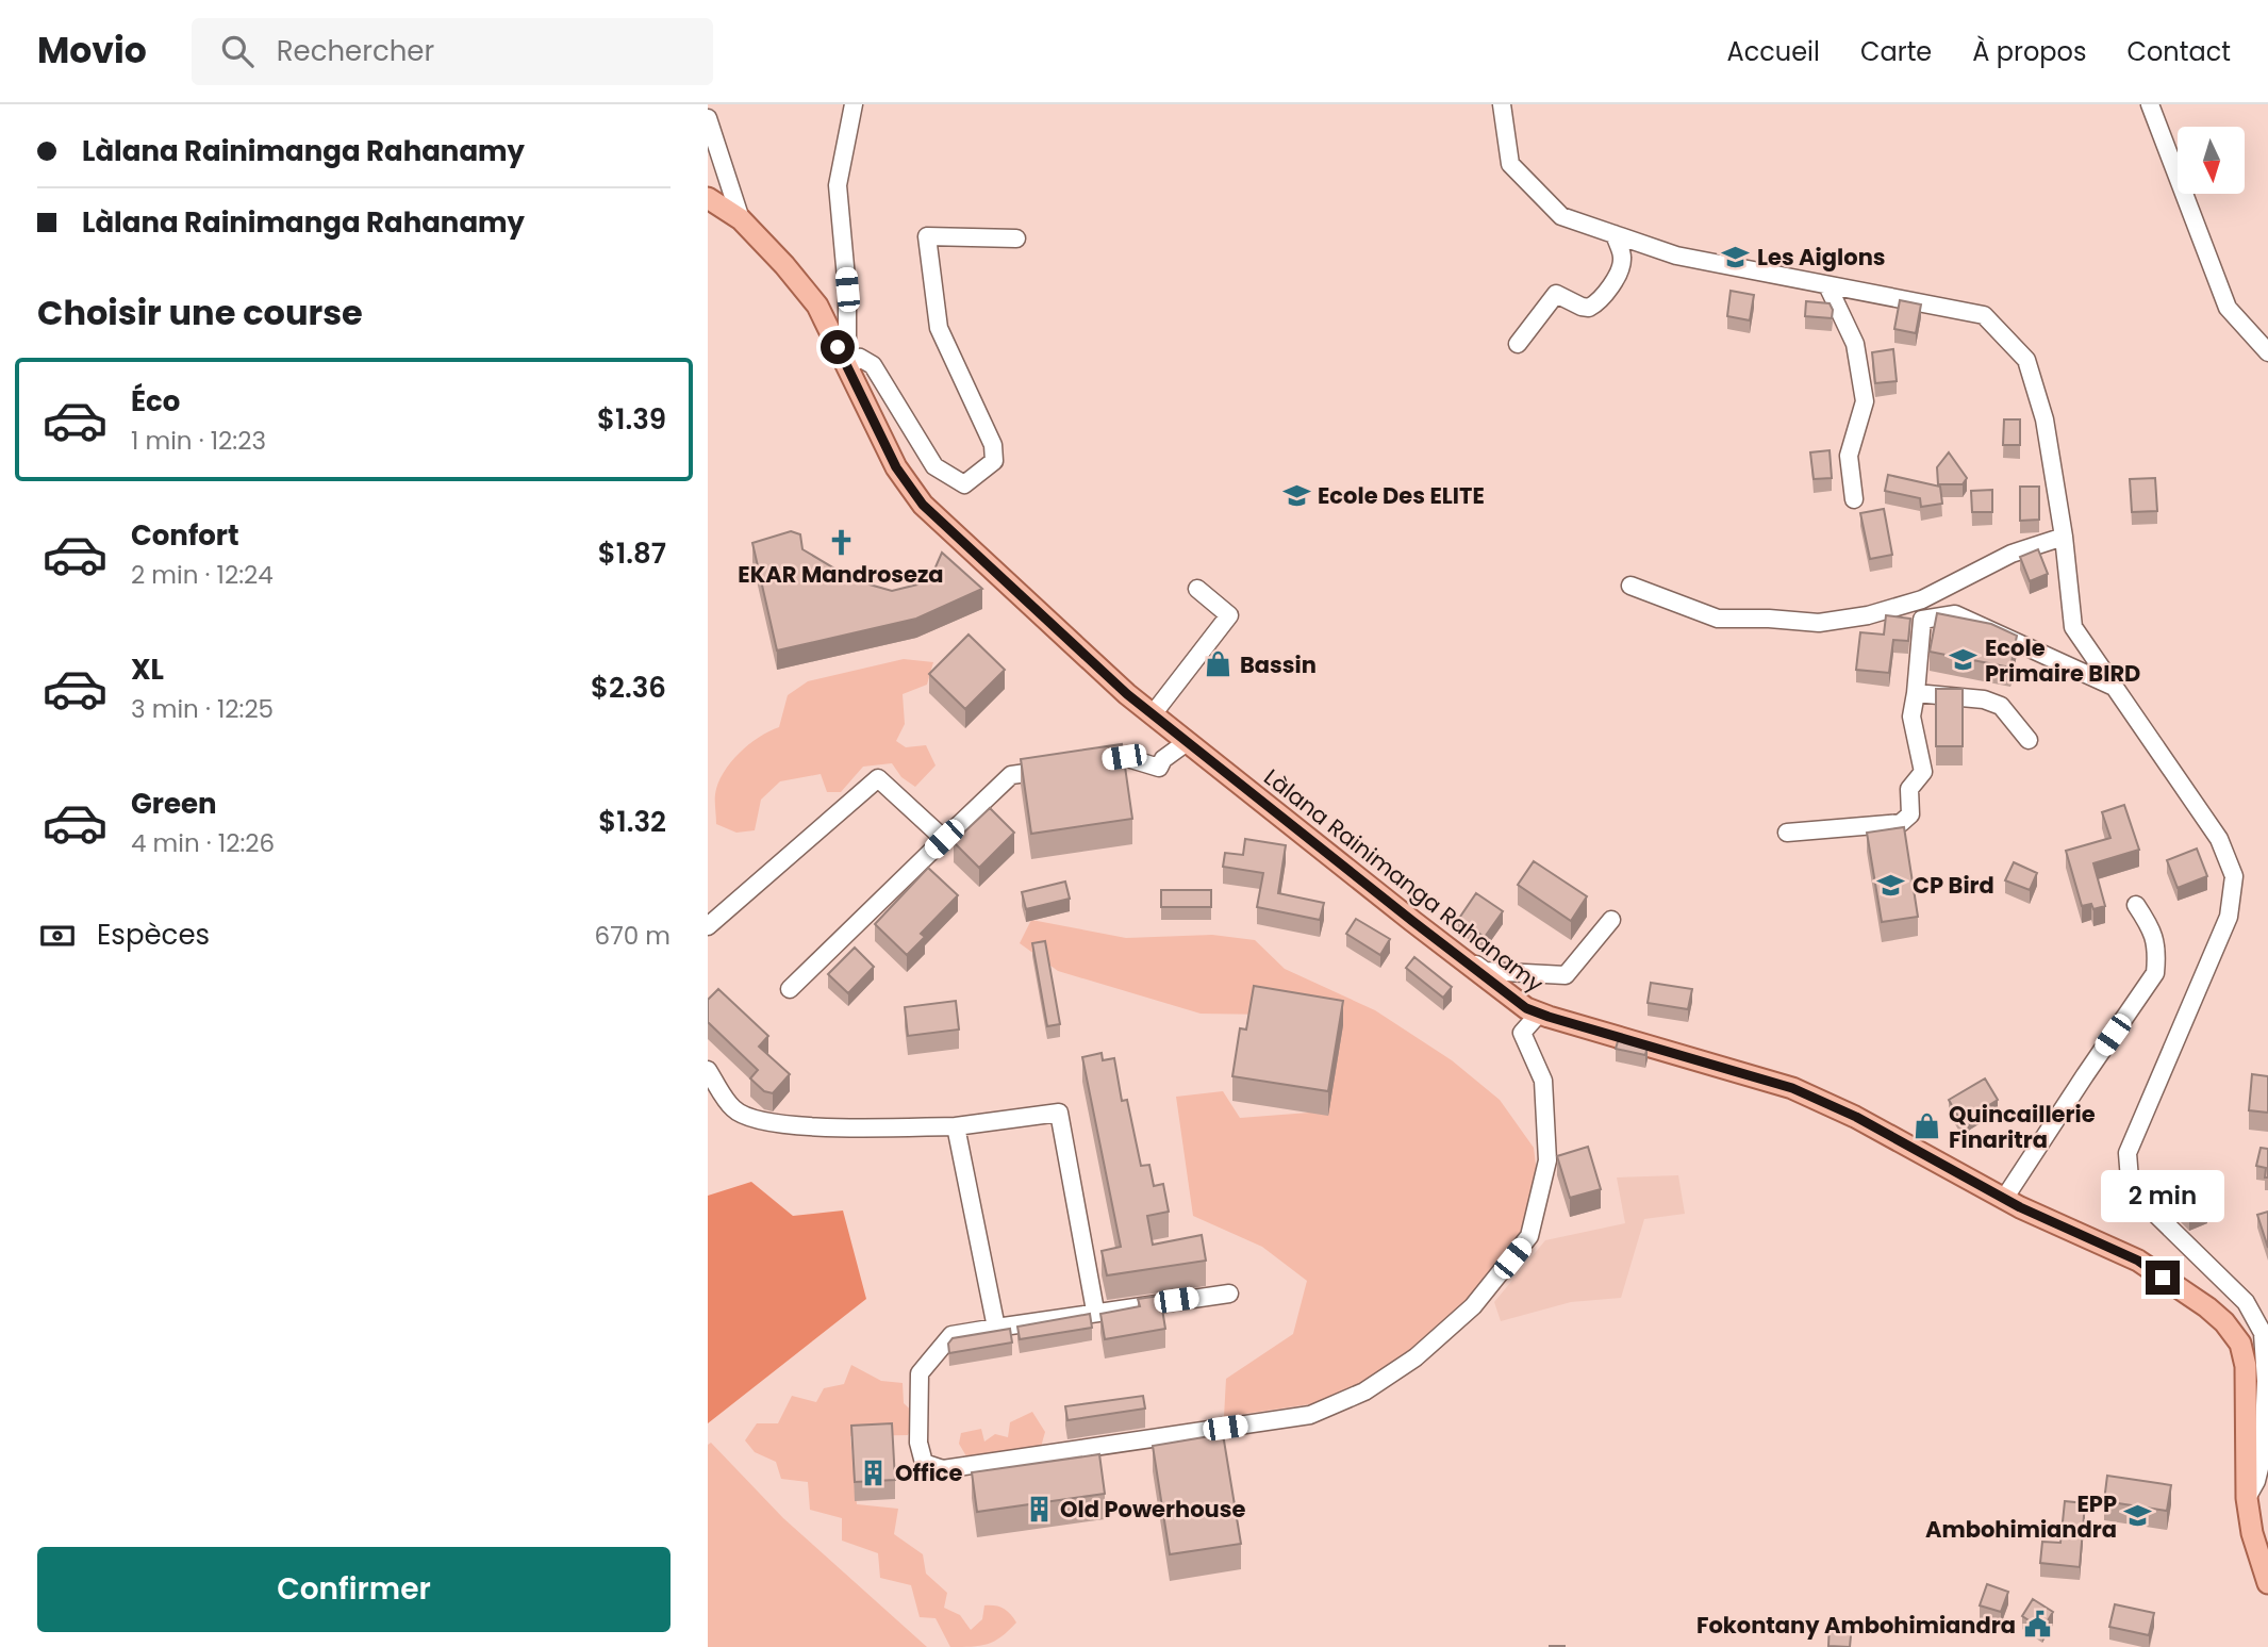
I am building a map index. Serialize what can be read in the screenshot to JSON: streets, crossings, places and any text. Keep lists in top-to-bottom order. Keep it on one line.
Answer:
{"streets":{"main road":["Làlana Rainimanga Rahanamy"]},"places":{"school or university":["Les Aiglons","Ecole Des ELITE","Ecole Primaire BIRD","CP Bird","EPP Ambohimiandra"],"church":["EKAR Mandroseza"],"shop":["Bassin","Quincaillerie Finaritra"],"building":["Office","Old Powerhouse"],"public building":["Fokontany Ambohimiandra"]},"north":"bottom","page":{"header":"Movio","search":"Rechercher","nav":["Accueil","Carte","À propos","Contact"],"banner":["Làlana Rainimanga Rahanamy","Làlana Rainimanga Rahanamy"],"heading":"Choisir une course","list":[{"name":"Éco","note":"1 min · 12:23","value":"$1.39"},{"name":"Confort","note":"2 min · 12:24","value":"$1.87"},{"name":"XL","note":"3 min · 12:25","value":"$2.36"},{"name":"Green","note":"4 min · 12:26","value":"$1.32"}],"pay":["Espèces","670 m"],"bubble":"2 min","buttons":"Confirmer"}}
